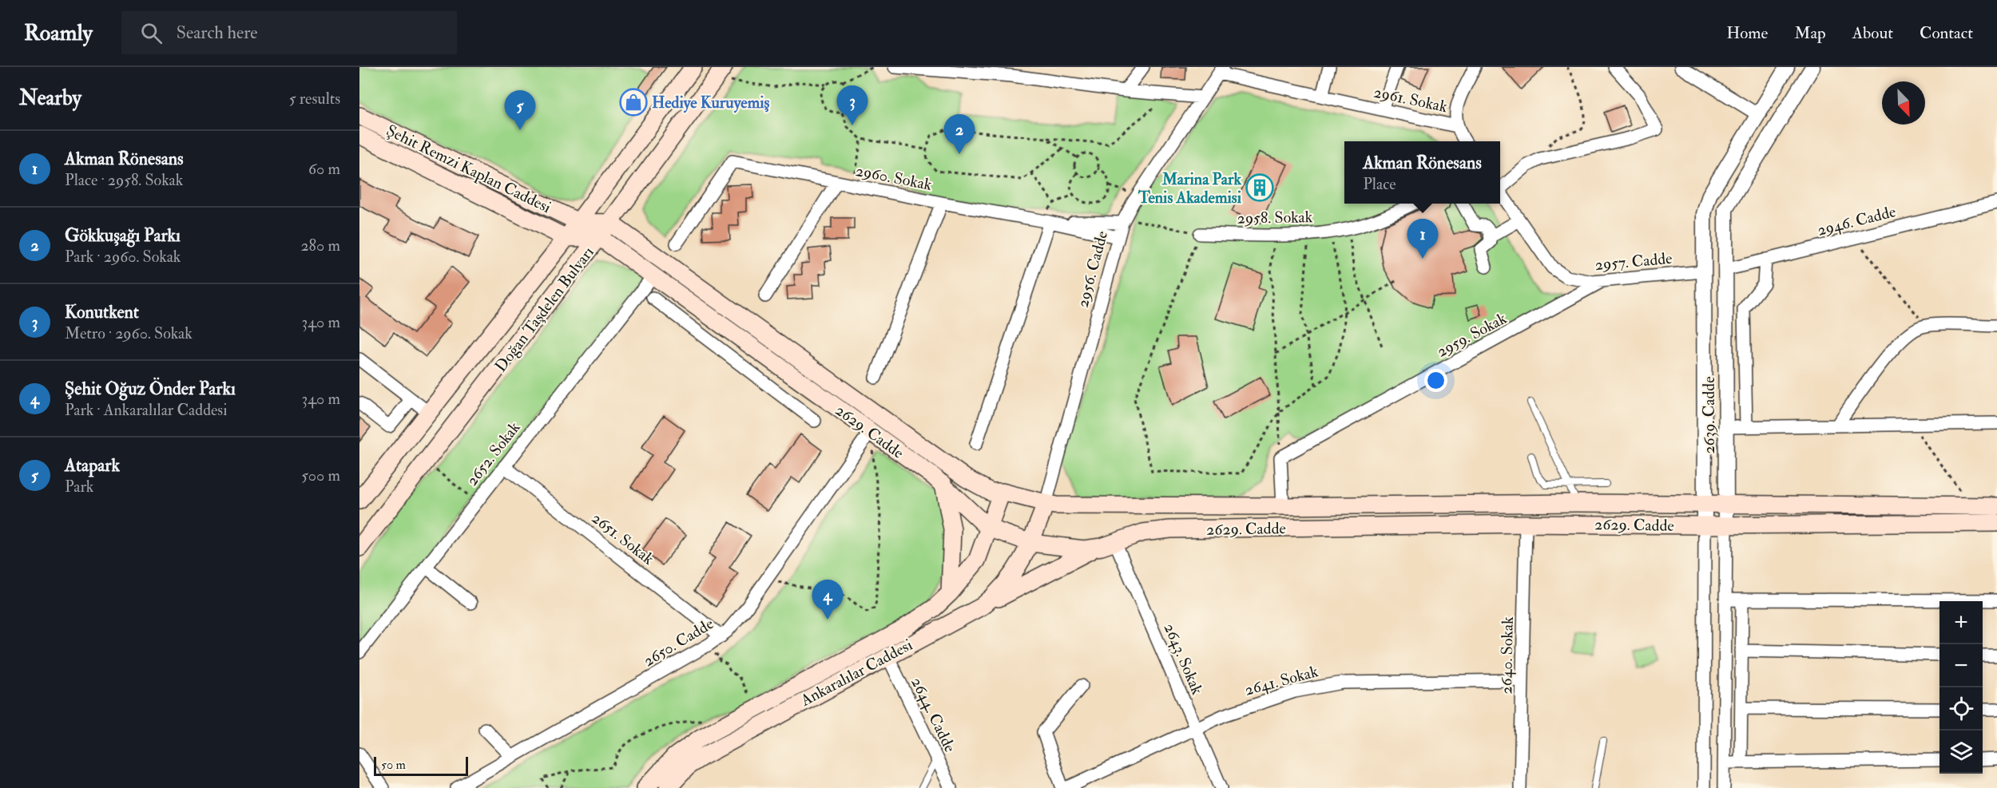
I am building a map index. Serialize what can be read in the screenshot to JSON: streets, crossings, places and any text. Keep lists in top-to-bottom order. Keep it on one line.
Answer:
{"streets":{"main road":["Şehit Remzi Kaplan Caddesi","Doğan Taşdelen Bulvarı","2629. Cadde","Ankaralılar Caddesi"],"street":["2961. Sokak","2960. Sokak","2958. Sokak","2946. Cadde","2957. Cadde","2956. Cadde","2959. Sokak","2639. Cadde","2652. Sokak","2651. Sokak","2650. Cadde","2640. Sokak","2643. Sokak","2641. Sokak","2644. Cadde"]},"crossings":[["2961. Sokak","2956. Cadde"],["Şehit Remzi Kaplan Caddesi","Doğan Taşdelen Bulvarı"],["2960. Sokak","2956. Cadde"],["2946. Cadde","2639. Cadde"],["2957. Cadde","2959. Sokak"],["2957. Cadde","2639. Cadde"],["2956. Cadde","2629. Cadde"],["2956. Cadde","Ankaralılar Caddesi"],["Doğan Taşdelen Bulvarı","2629. Cadde"],["2639. Cadde","2629. Cadde"],["2629. Cadde","2652. Sokak"],["2629. Cadde","2650. Cadde"],["2629. Cadde","2640. Sokak"],["2629. Cadde","2643. Sokak"],["2629. Cadde","Ankaralılar Caddesi"],["2652. Sokak","2651. Sokak"],["2651. Sokak","2650. Cadde"],["2640. Sokak","2641. Sokak"],["2643. Sokak","2641. Sokak"],["Ankaralılar Caddesi","2644. Cadde"]],"places":{"shop":["Hediye Kuruyemiş"],"building":["Marina Park Tenis Akademisi"]},"scale_bar":"50 m","north":"bottom right","page":{"header":"Roamly","search":"Search here","nav":["Home","Map","About","Contact"],"heading":["Nearby","5 results"],"pins":["3","5","2","1","4"],"list":[{"mark":"1","name":"Akman Rönesans","note":"Place · 2958. Sokak","value":"60 m"},{"mark":"2","name":"Gökkuşağı Parkı","note":"Park · 2960. Sokak","value":"280 m"},{"mark":"3","name":"Konutkent","note":"Metro · 2960. Sokak","value":"340 m"},{"mark":"4","name":"Şehit Oğuz Önder Parkı","note":"Park · Ankaralılar Caddesi","value":"340 m"},{"mark":"5","name":"Atapark","note":"Park","value":"500 m"}],"popup":["Akman Rönesans","Place"],"map_buttons":["+","−"],"scale":"50 m"}}
